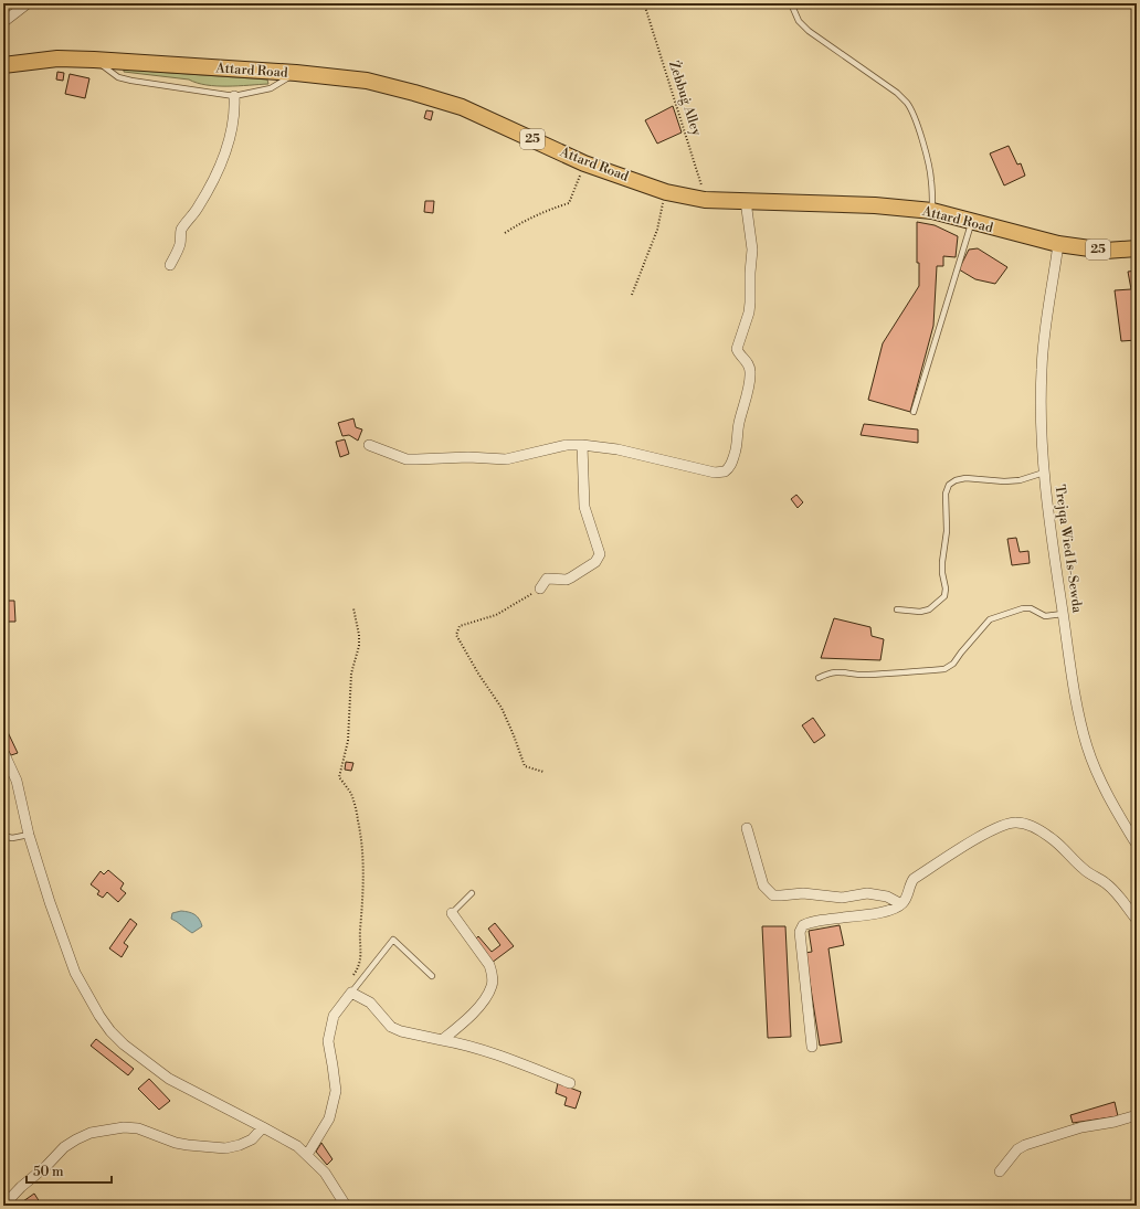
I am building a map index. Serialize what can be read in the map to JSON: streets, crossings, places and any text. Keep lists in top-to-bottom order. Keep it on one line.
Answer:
{"streets":{"main road":["Attard Road","25"],"street":["Trejqa Wied Is-Sewda"],"path":["Żebbuġ Alley"]},"crossings":[["Attard Road","Żebbuġ Alley"],["Attard Road","25"],["Attard Road","Trejqa Wied Is-Sewda"],["25","Trejqa Wied Is-Sewda"]],"scale_bar":"50 m"}
